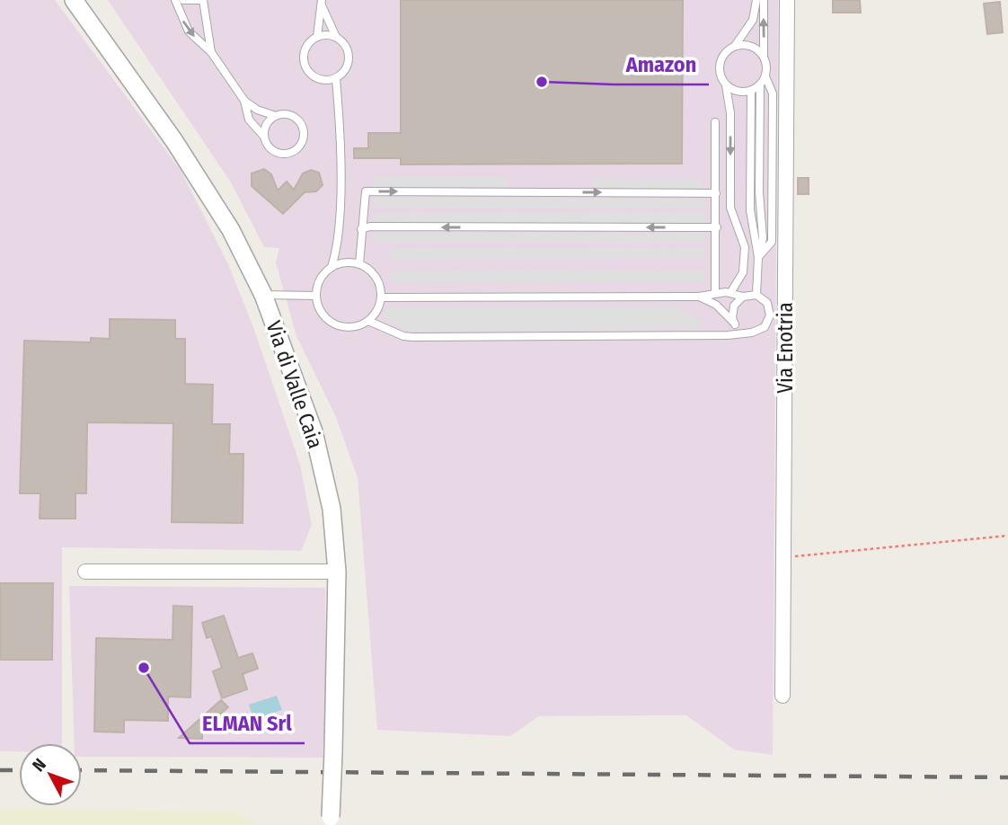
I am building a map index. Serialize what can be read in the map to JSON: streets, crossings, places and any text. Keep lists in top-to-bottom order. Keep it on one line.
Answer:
{"streets":{"street":["Via Enotria","Via di Valle Caia"]},"places":["Amazon","ELMAN Srl"],"north":"top left"}
